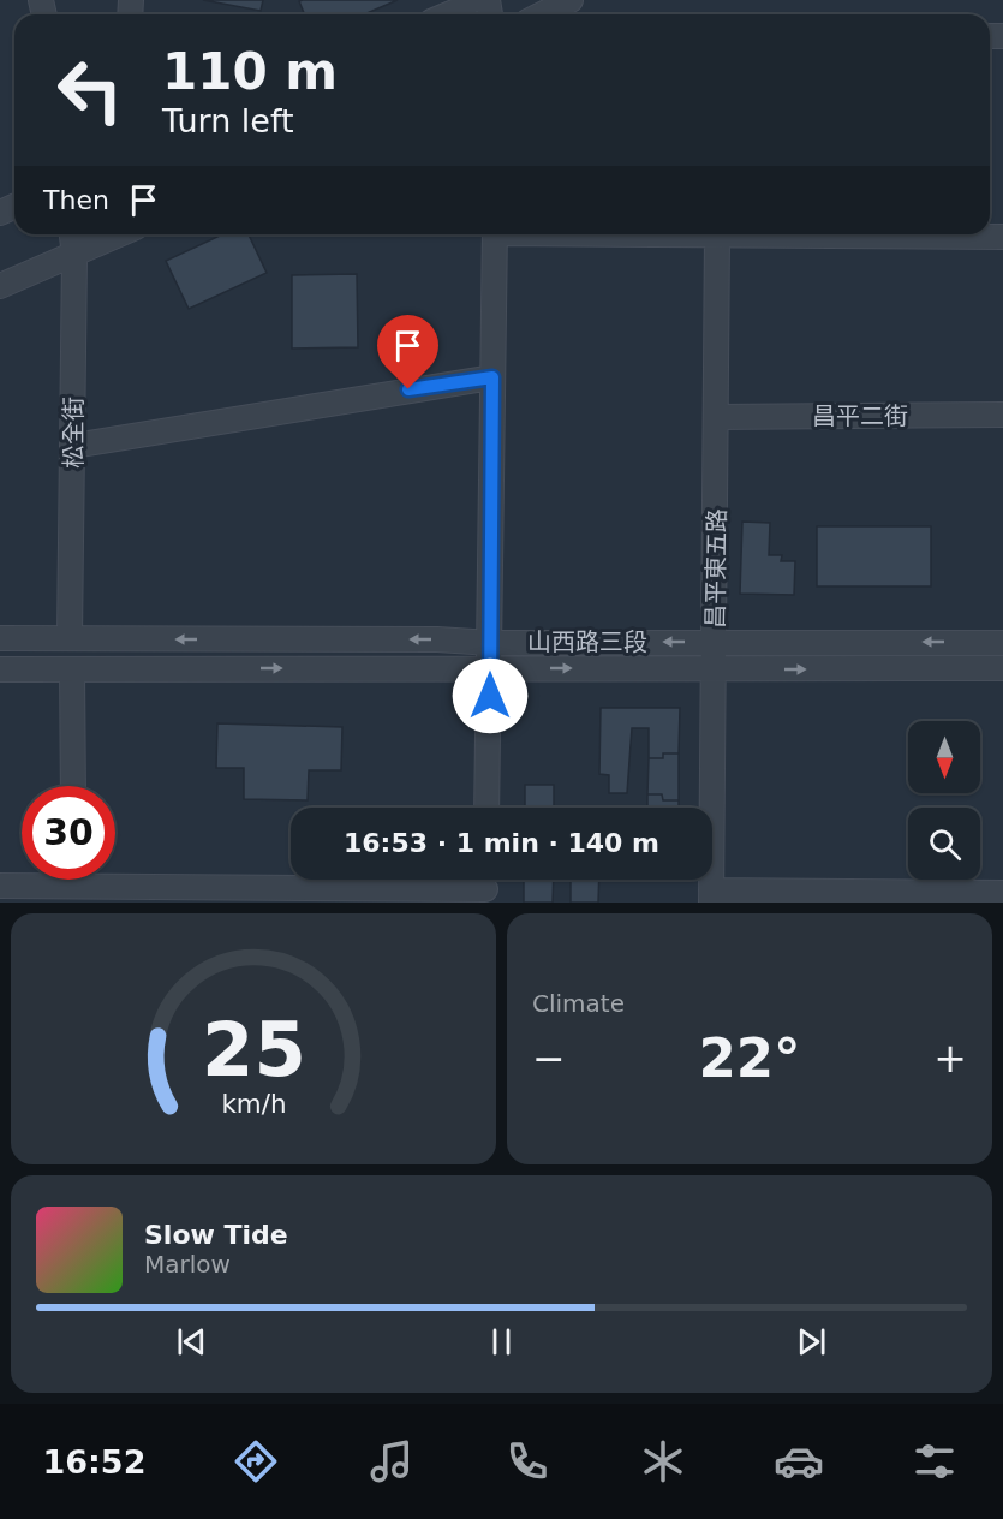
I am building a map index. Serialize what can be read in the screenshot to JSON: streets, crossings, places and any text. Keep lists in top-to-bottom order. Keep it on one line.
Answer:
{"streets":{"street":["昌平二街","松全街","昌平東五路","山西路三段"]},"crossings":[["昌平二街","昌平東五路"],["松全街","山西路三段"],["昌平東五路","山西路三段"]],"north":"bottom","page":{"turn":["110 m","Turn left"],"then":"Then","limit":"30","trip":"16:53 · 1 min · 140 m","tile":"Climate","heat":["−","22°","+"],"song":["Slow Tide","Marlow"],"tabs":"16:52","gauge":["25","km/h"]}}
